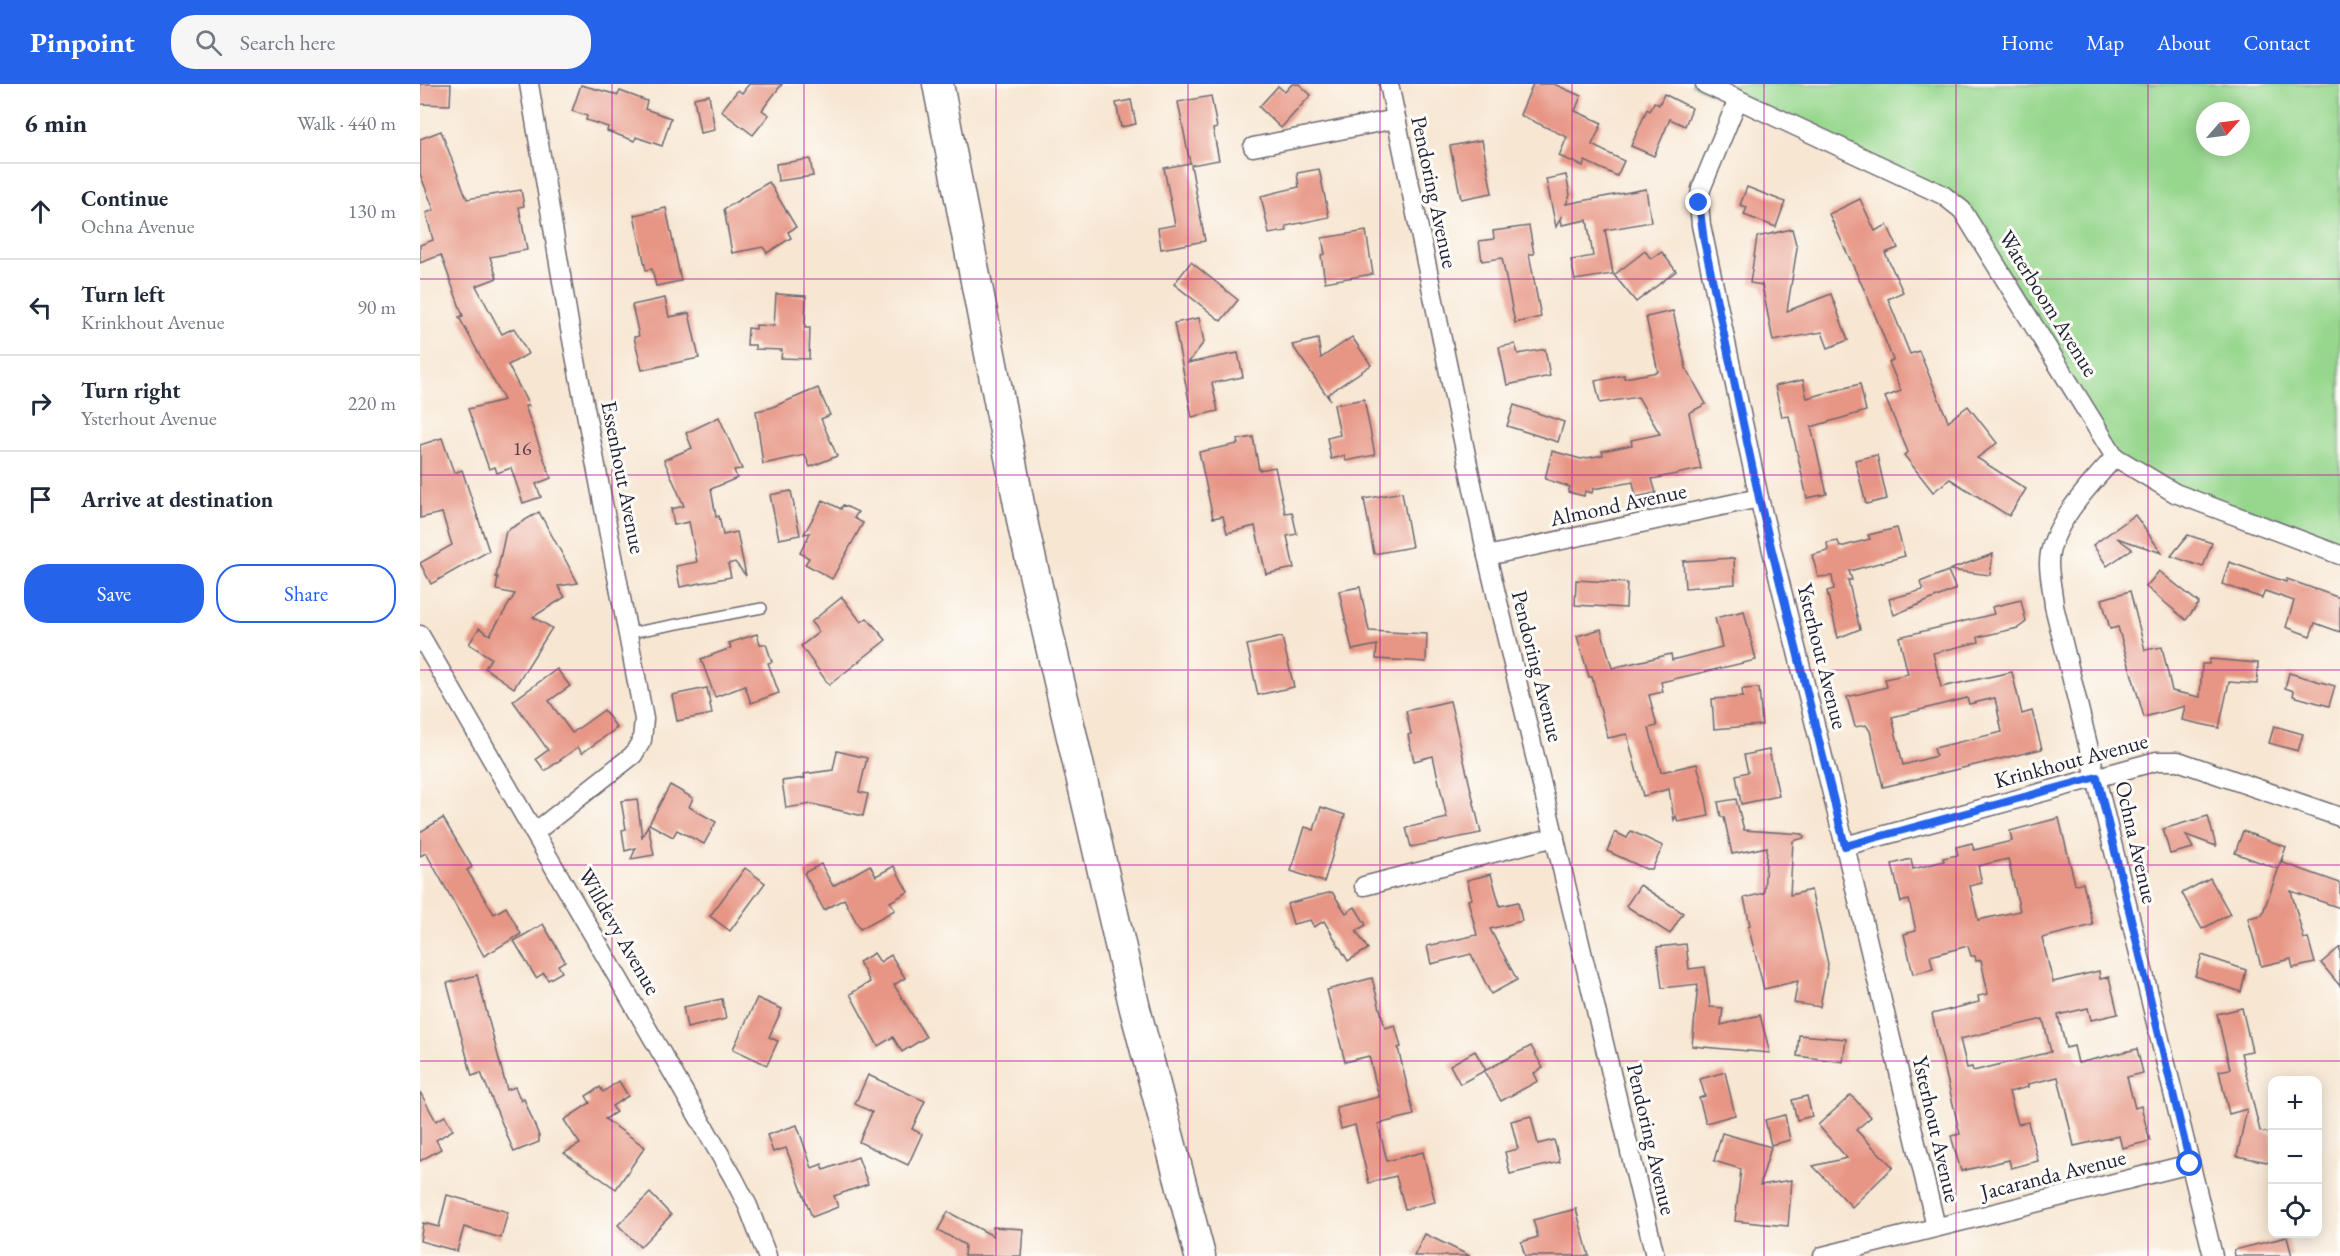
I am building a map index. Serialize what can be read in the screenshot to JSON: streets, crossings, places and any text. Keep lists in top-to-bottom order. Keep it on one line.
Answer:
{"streets":{"street":["Pendoring Avenue","Waterboom Avenue","Essenhout Avenue","Almond Avenue","Ysterhout Avenue","Krinkhout Avenue","Ochna Avenue","Willdevy Avenue","Jacaranda Avenue"]},"crossings":[["Pendoring Avenue","Almond Avenue"],["Waterboom Avenue","Ysterhout Avenue"],["Waterboom Avenue","Ochna Avenue"],["Essenhout Avenue","Willdevy Avenue"],["Almond Avenue","Ysterhout Avenue"],["Ysterhout Avenue","Krinkhout Avenue"],["Ysterhout Avenue","Jacaranda Avenue"],["Krinkhout Avenue","Ochna Avenue"],["Ochna Avenue","Jacaranda Avenue"]],"house_numbers":["16"],"north":"top right","page":{"header":"Pinpoint","search":"Search here","nav":["Home","Map","About","Contact"],"heading":["6 min","Walk · 440 m"],"list":[["Continue","Ochna Avenue","130 m"],["Turn left","Krinkhout Avenue","90 m"],["Turn right","Ysterhout Avenue","220 m"],"Arrive at destination"],"buttons":["Save","Share"],"map_buttons":["+","−"]}}
